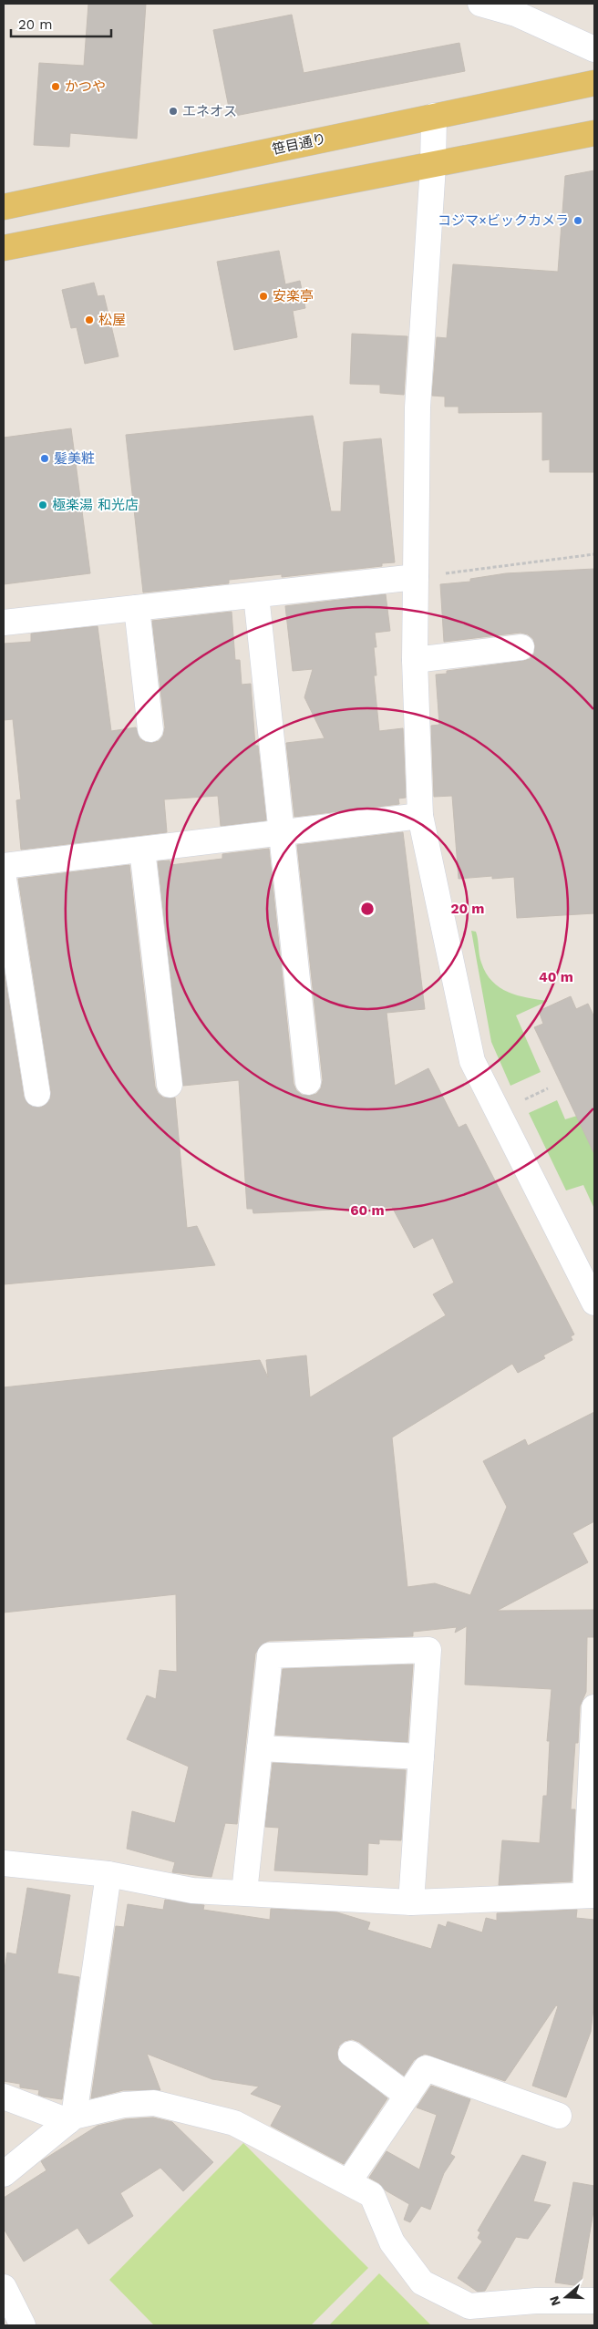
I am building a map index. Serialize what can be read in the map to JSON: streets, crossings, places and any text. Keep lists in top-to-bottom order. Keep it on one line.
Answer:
{"streets":{"main road":["笹目通り"]},"places":["かつや","エネオス","コジマ×ビックカメラ","安楽亭","松屋","髪美粧","極楽湯 和光店"],"scale_bar":"20 m","north":"left","rings":["20 m","40 m","60 m"]}
